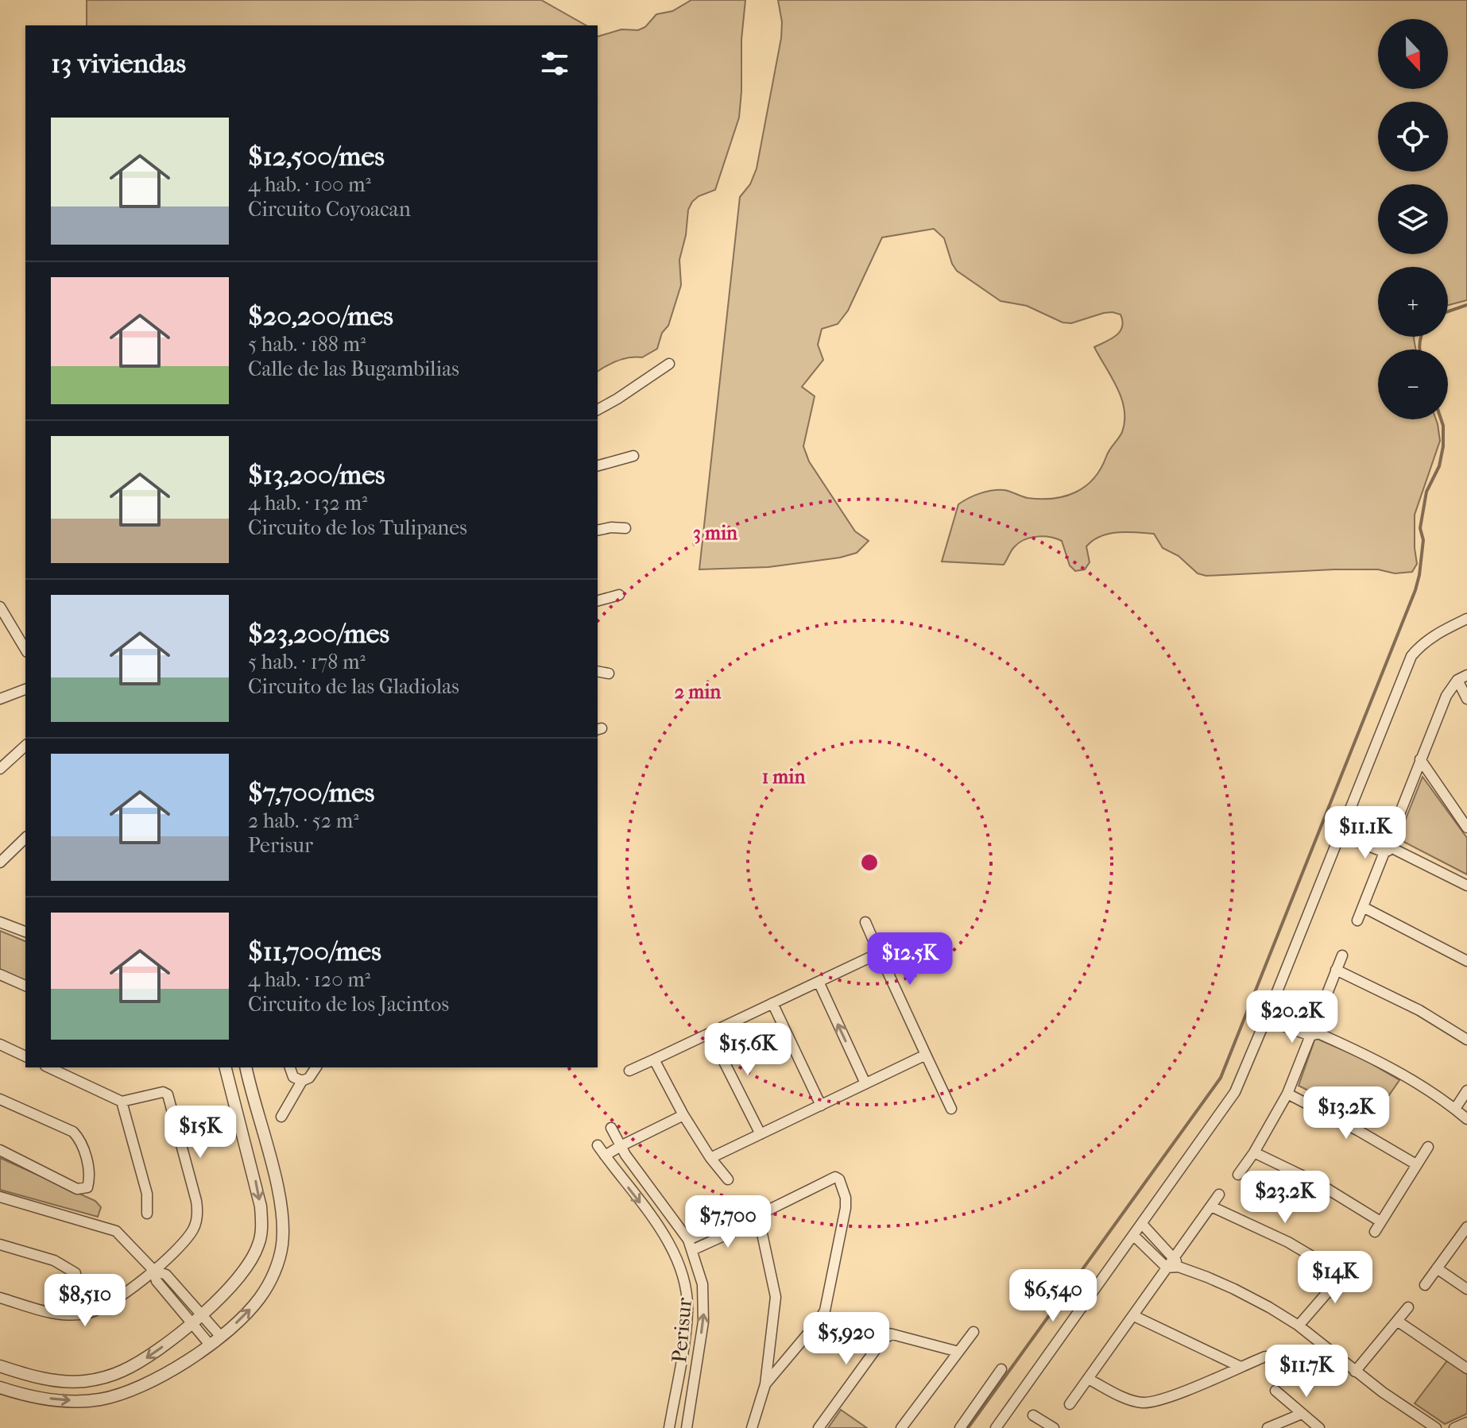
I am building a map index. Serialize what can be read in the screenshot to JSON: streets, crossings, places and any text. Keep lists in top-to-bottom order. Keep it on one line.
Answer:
{"streets":{"street":["Perisur"]},"north":"bottom","page":{"map_buttons":["+","−"],"heading":"13 viviendas","list":[{"name":"$12,500/mes","note":"4 hab. · 100 m² · Circuito Coyoacan"},{"name":"$20,200/mes","note":"5 hab. · 188 m² · Calle de las Bugambilias"},{"name":"$13,200/mes","note":"4 hab. · 132 m² · Circuito de los Tulipanes"},{"name":"$23,200/mes","note":"5 hab. · 178 m² · Circuito de las Gladiolas"},{"name":"$7,700/mes","note":"2 hab. · 52 m² · Perisur"},{"name":"$11,700/mes","note":"4 hab. · 120 m² · Circuito de los Jacintos"}],"price":["$11.1K","$12.5K","$20.2K","$15.6K","$13.2K","$15K","$23.2K","$7,700","$14K","$6,540","$8,510","$5,920","$11.7K"]},"rings":["3 min","2 min","1 min"]}
